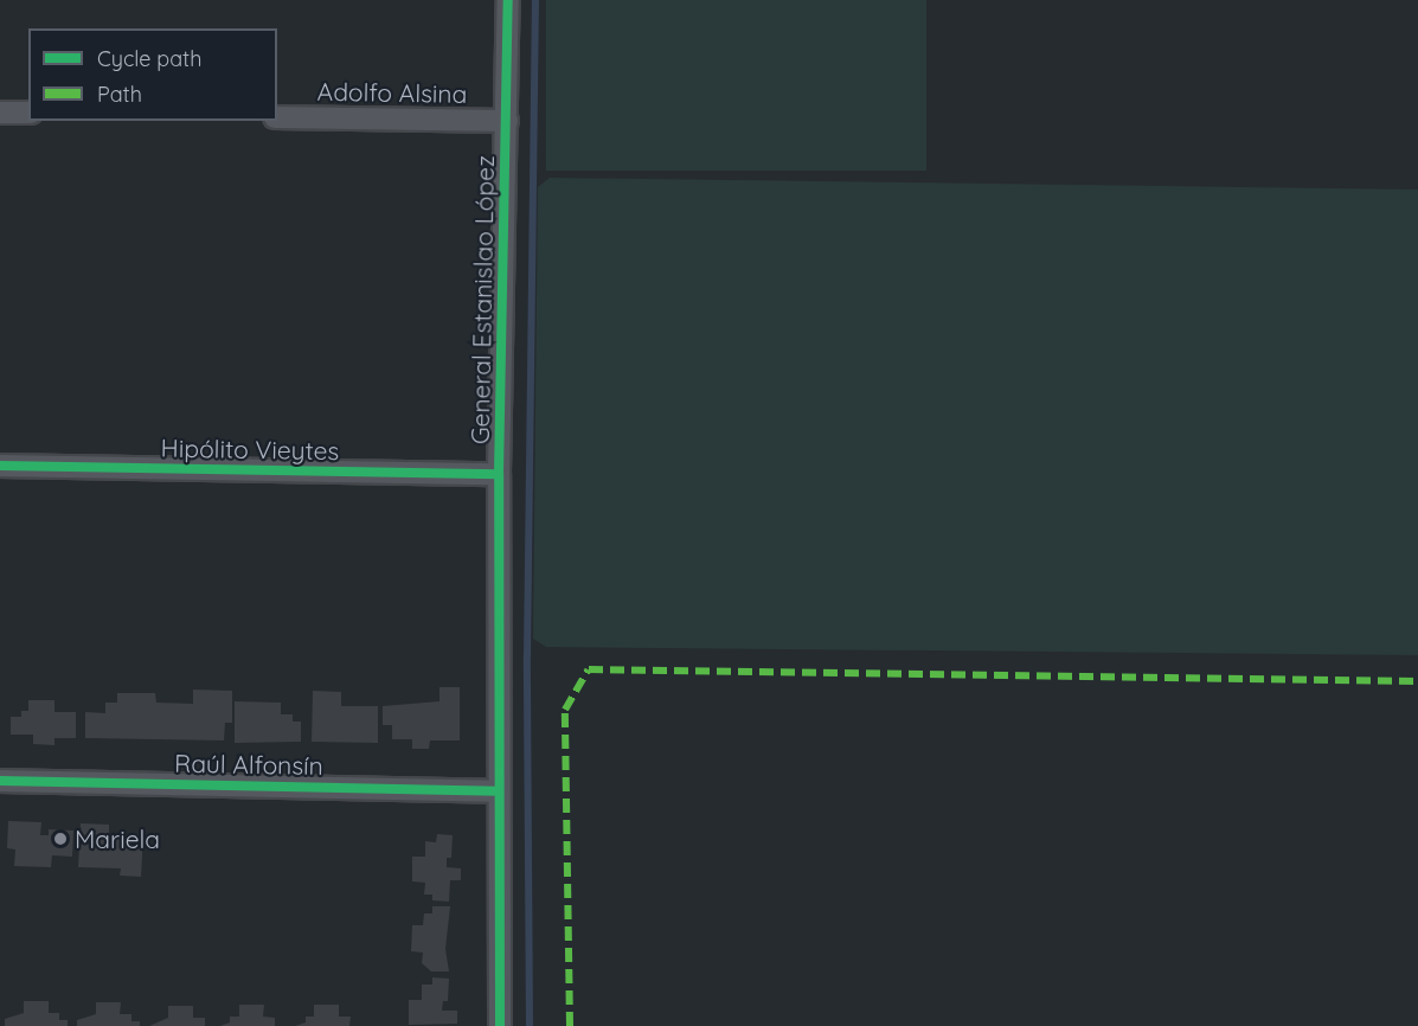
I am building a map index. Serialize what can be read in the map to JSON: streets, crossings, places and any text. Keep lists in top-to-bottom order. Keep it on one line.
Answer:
{"streets":{"street":["Adolfo Alsina","General Estanislao López","Hipólito Vieytes","Raúl Alfonsín"]},"crossings":[["Adolfo Alsina","General Estanislao López"],["General Estanislao López","Hipólito Vieytes"],["General Estanislao López","Raúl Alfonsín"]],"places":["Mariela"],"legend":["Cycle path","Path"]}
